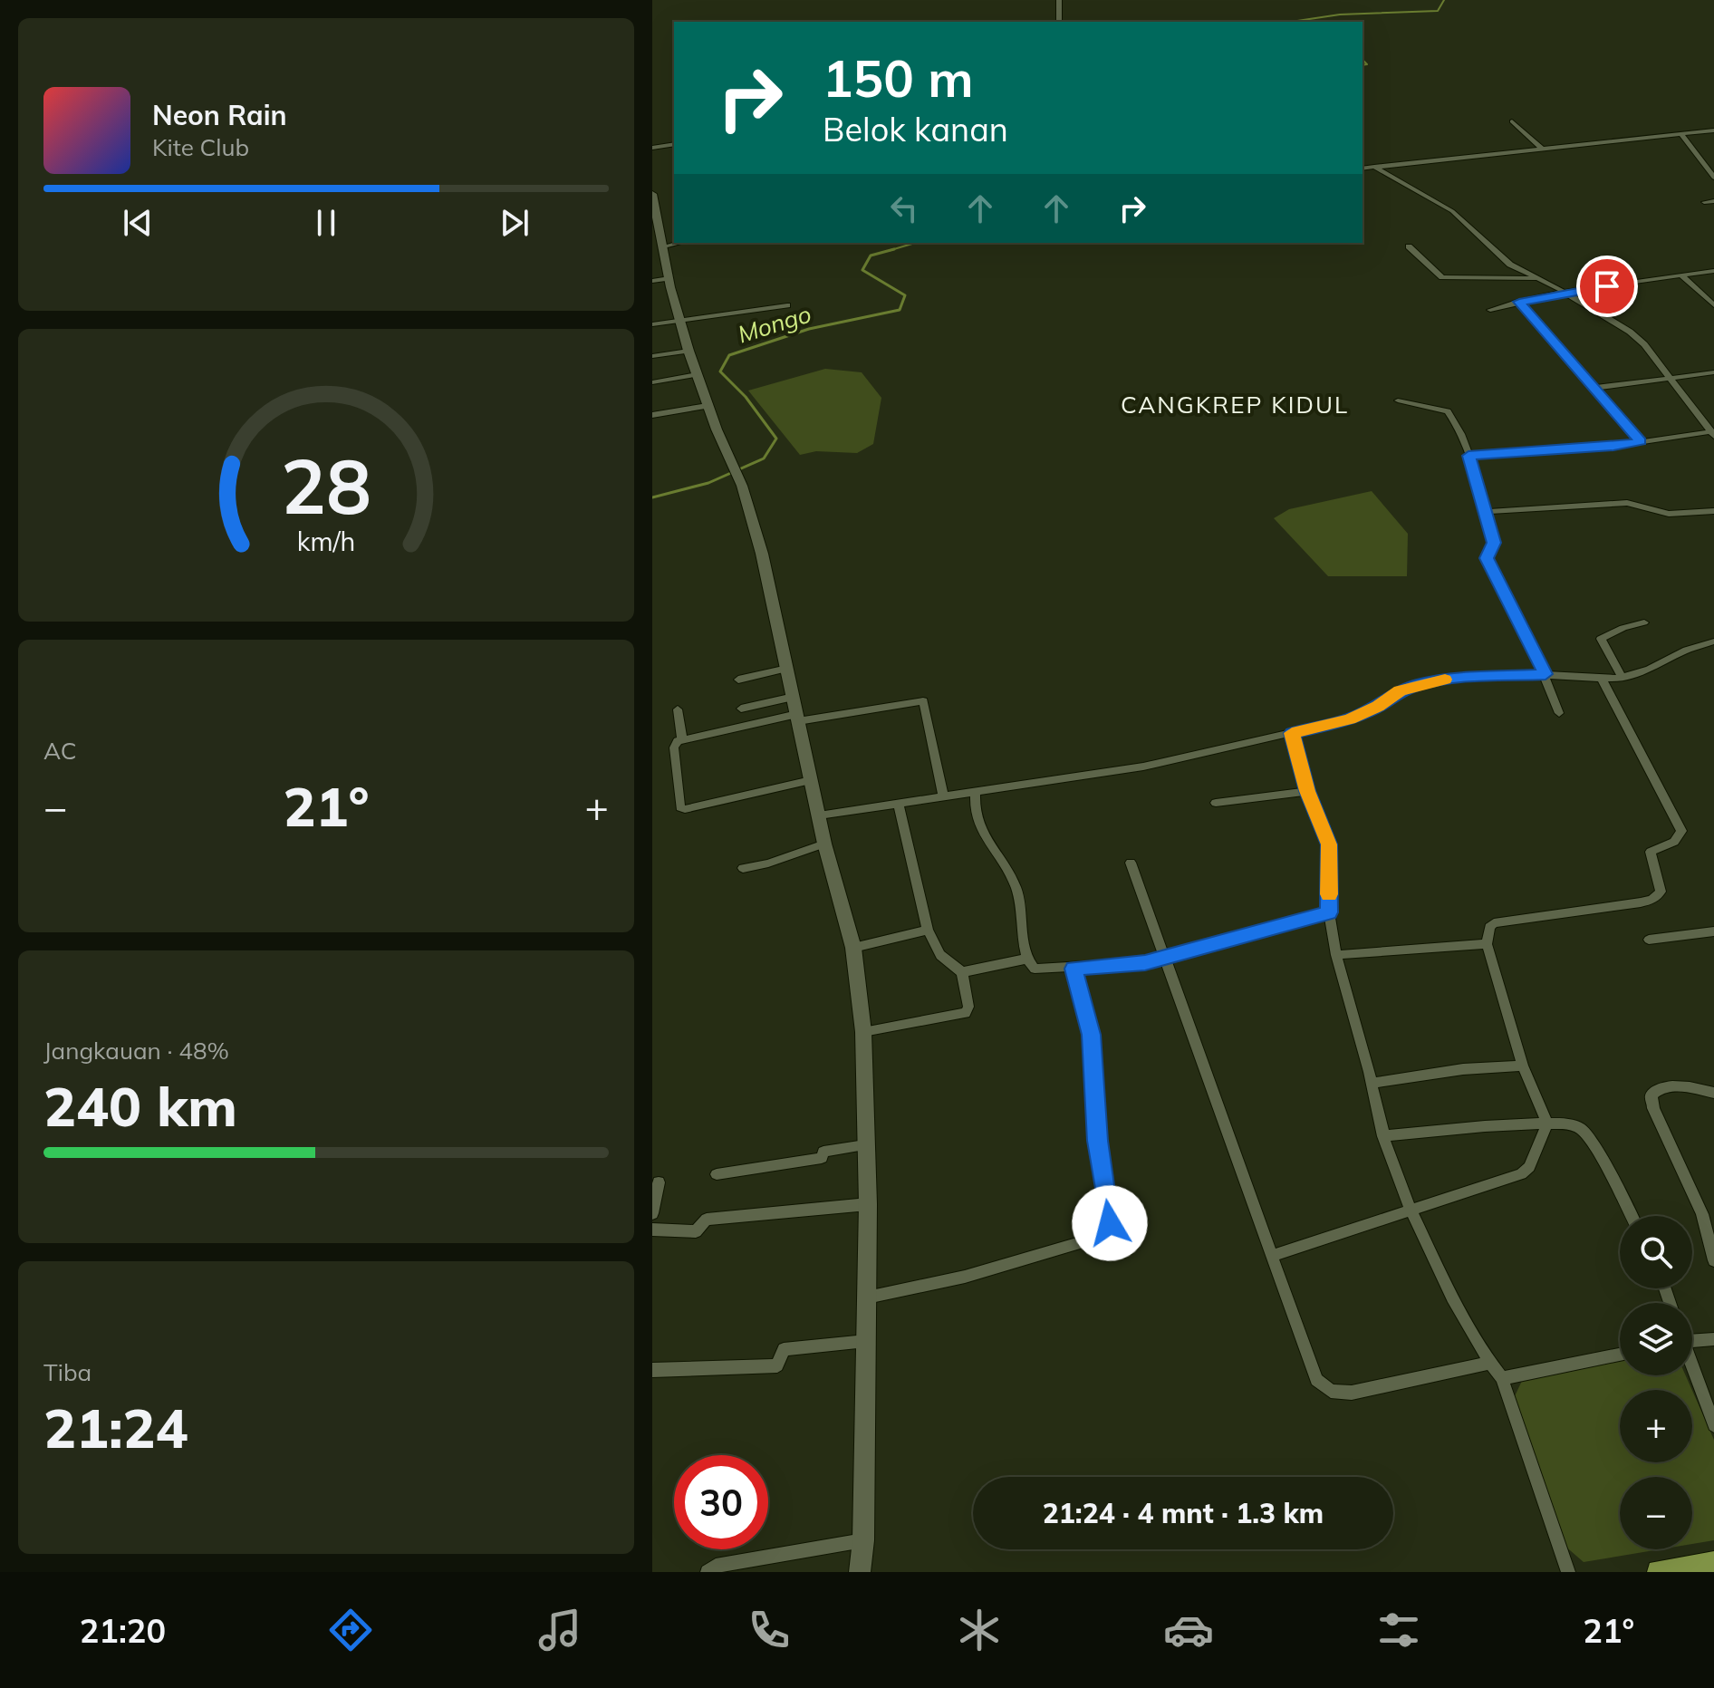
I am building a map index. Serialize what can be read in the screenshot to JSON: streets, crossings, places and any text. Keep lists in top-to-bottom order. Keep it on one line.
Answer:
{"districts":["CANGKREP KIDUL"],"water":["Mongo"],"page":{"turn":["150 m","Belok kanan"],"song":["Neon Rain","Kite Club"],"tile":["AC",["Jangkauan · 48%","240 km"],["Tiba","21:24"]],"heat":["−","21°","+"],"map_buttons":["+","−"],"limit":"30","trip":"21:24 · 4 mnt · 1.3 km","tabs":["21:20","21°"],"gauge":["28","km/h"]}}
